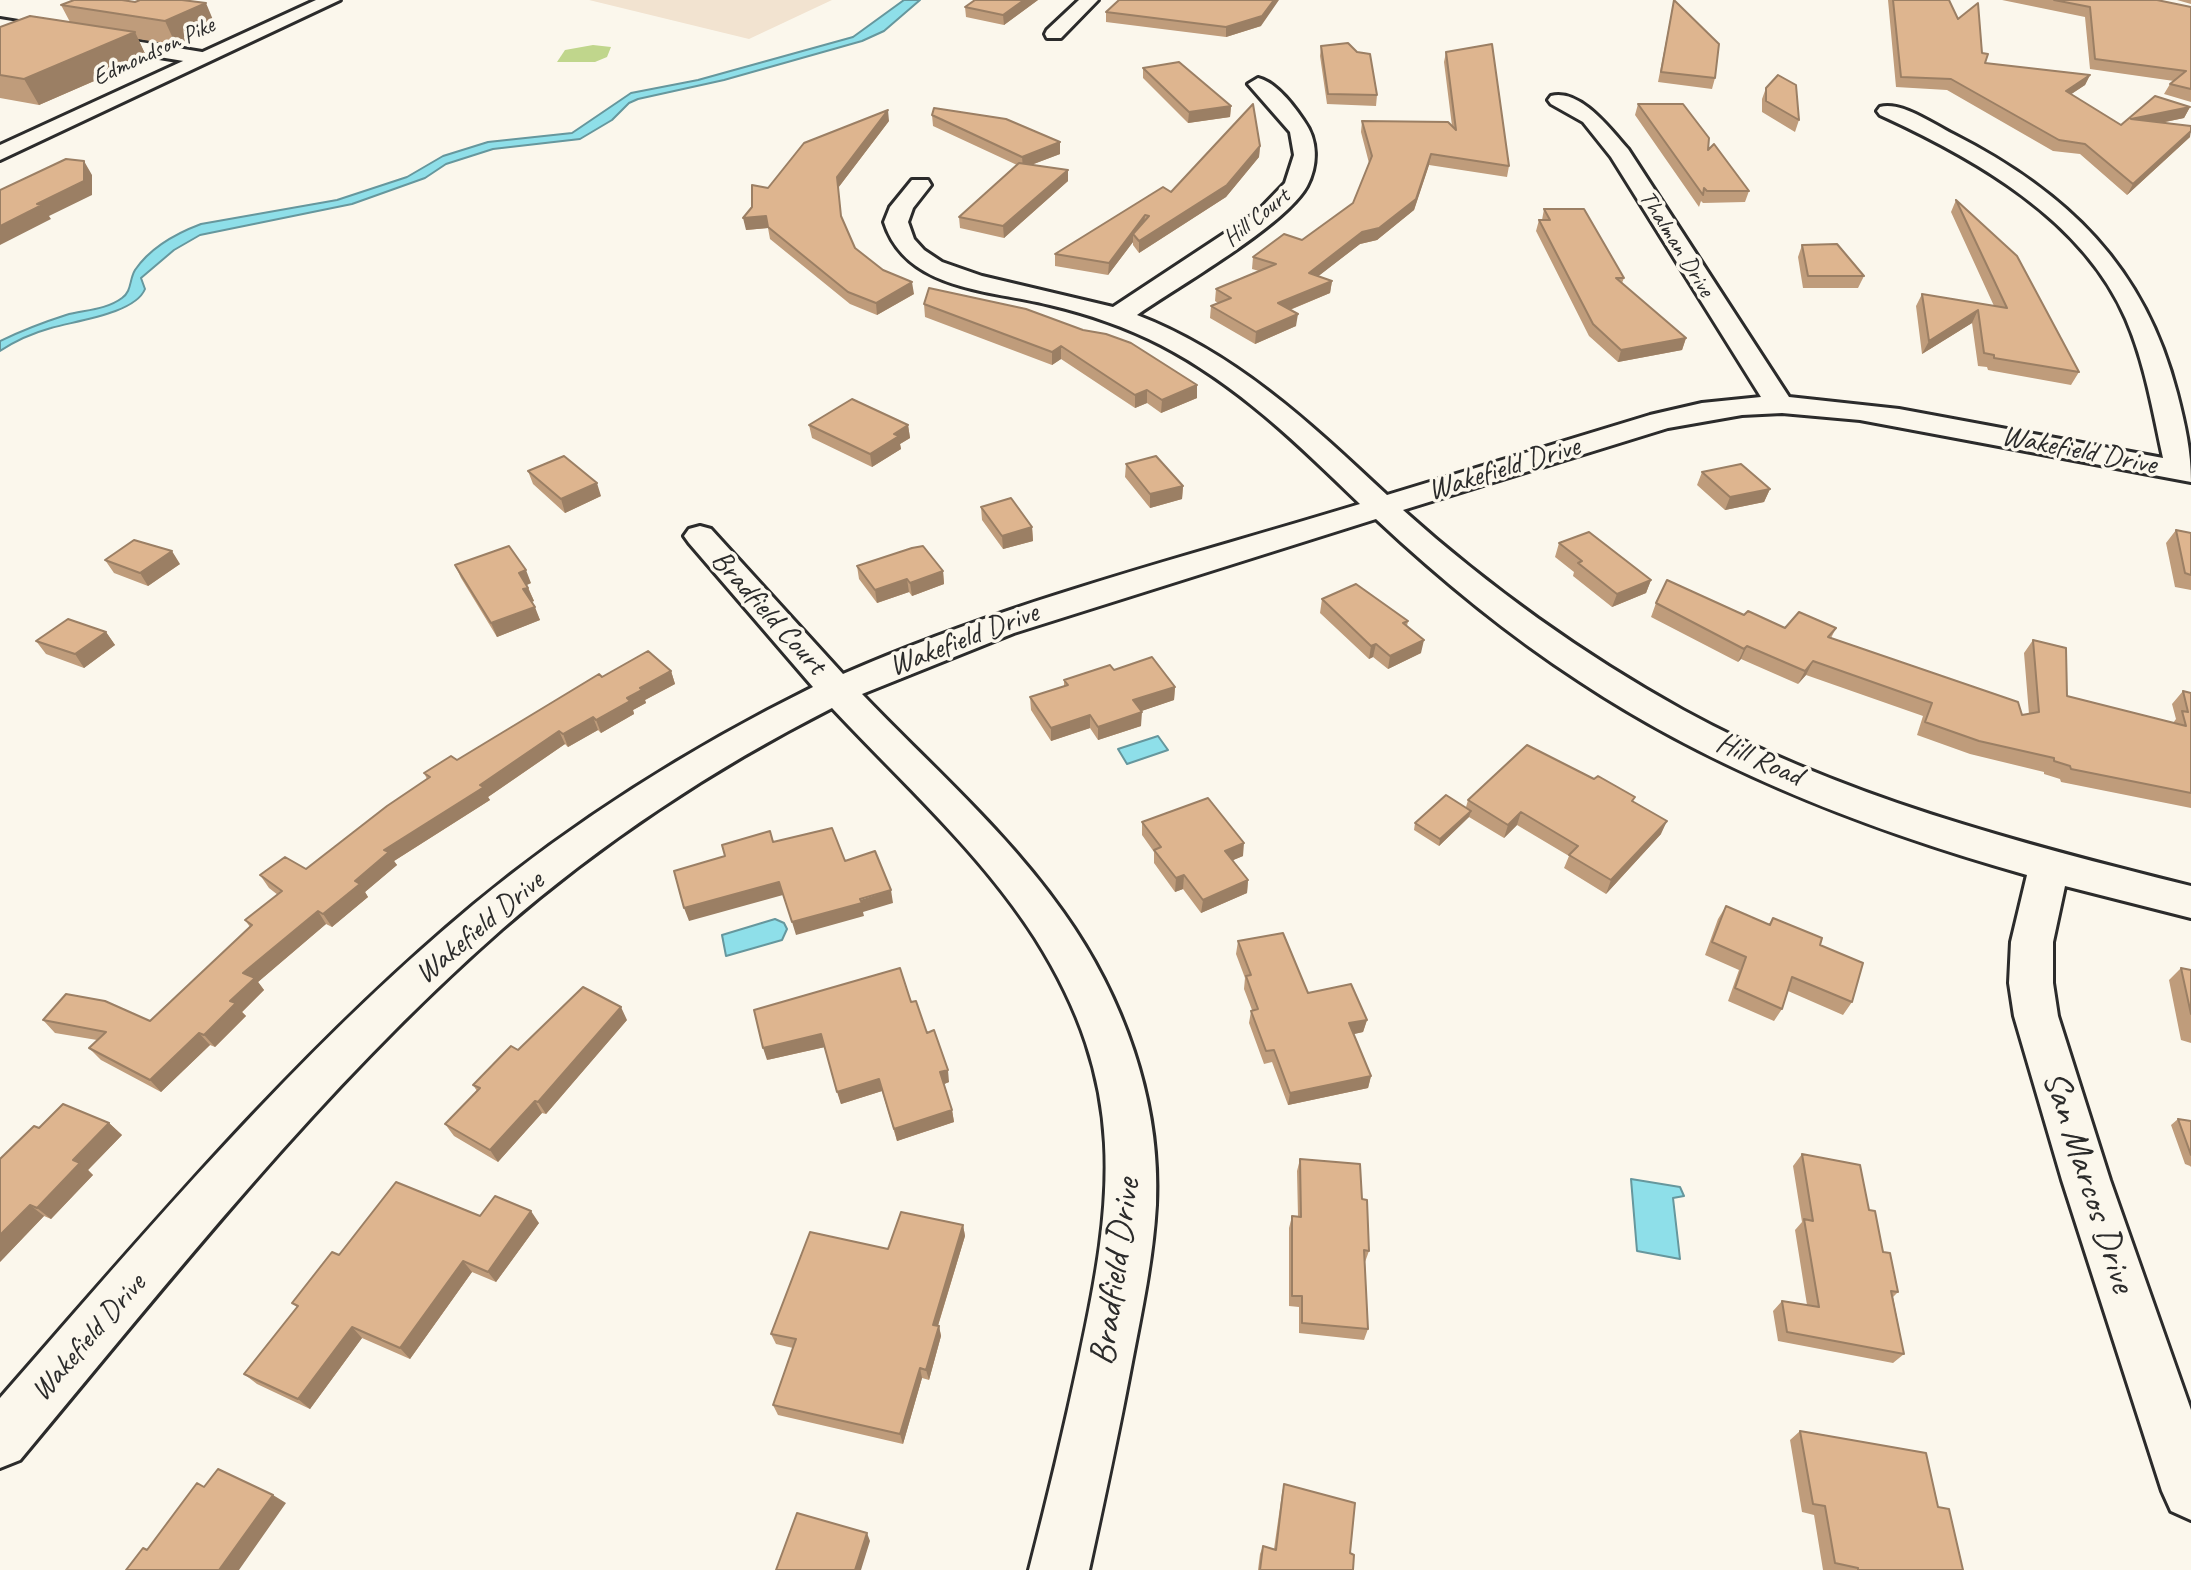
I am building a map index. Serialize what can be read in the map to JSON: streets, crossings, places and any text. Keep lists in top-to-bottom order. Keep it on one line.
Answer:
{"streets":{"street":["Edmondson Pike","Hill Court","Thalman Drive","Wakefield Drive","Bradfield Court","Hill Road","San Marcos Drive","Bradfield Drive"]},"crossings":[["Thalman Drive","Wakefield Drive"],["Wakefield Drive","Bradfield Court"],["Wakefield Drive","Hill Road"],["Wakefield Drive","Bradfield Drive"],["Bradfield Court","Bradfield Drive"],["Hill Road","San Marcos Drive"]]}
